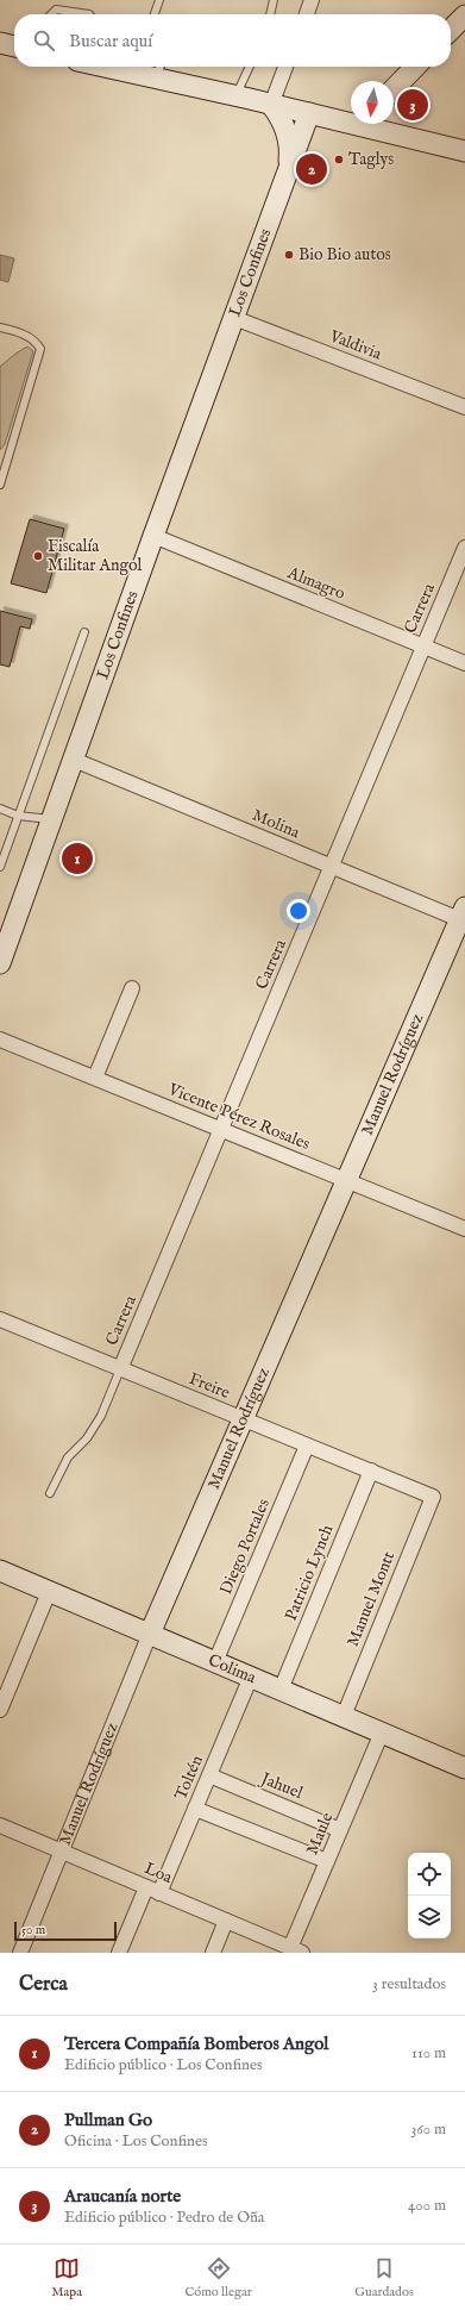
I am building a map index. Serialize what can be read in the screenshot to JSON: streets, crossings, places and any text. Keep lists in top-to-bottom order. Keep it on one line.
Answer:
{"streets":{"main road":["Los Confines","Manuel Rodríguez","Colima"],"street":["Valdivia","Almagro","Carrera","Molina","Vicente Pérez Rosales","Freire","Diego Portales","Patricio Lynch","Manuel Montt","Toltén","Jahuel","Maule","Loa"]},"crossings":[["Los Confines","Valdivia"],["Los Confines","Almagro"],["Los Confines","Molina"],["Almagro","Carrera"],["Carrera","Molina"],["Carrera","Vicente Pérez Rosales"],["Carrera","Freire"],["Molina","Manuel Rodríguez"],["Manuel Rodríguez","Vicente Pérez Rosales"],["Manuel Rodríguez","Freire"],["Manuel Rodríguez","Colima"],["Manuel Rodríguez","Loa"],["Freire","Diego Portales"],["Freire","Patricio Lynch"],["Freire","Manuel Montt"],["Diego Portales","Colima"],["Patricio Lynch","Colima"],["Manuel Montt","Colima"],["Colima","Toltén"],["Colima","Maule"],["Toltén","Jahuel"],["Toltén","Loa"],["Jahuel","Maule"],["Maule","Loa"]],"places":["Taglys","Bio Bio autos","Fiscalía Militar Angol"],"scale_bar":"50 m","north":"bottom","page":{"search":"Buscar aquí","pins":["3","2","1"],"scale":"50 m","heading":["Cerca","3 resultados"],"list":[{"mark":"1","name":"Tercera Compañía Bomberos Angol","note":"Edificio público · Los Confines","value":"110 m"},{"mark":"2","name":"Pullman Go","note":"Oficina · Los Confines","value":"360 m"},{"mark":"3","name":"Araucanía norte","note":"Edificio público · Pedro de Oña","value":"400 m"}],"nav":["Mapa","Cómo llegar","Guardados"]}}
